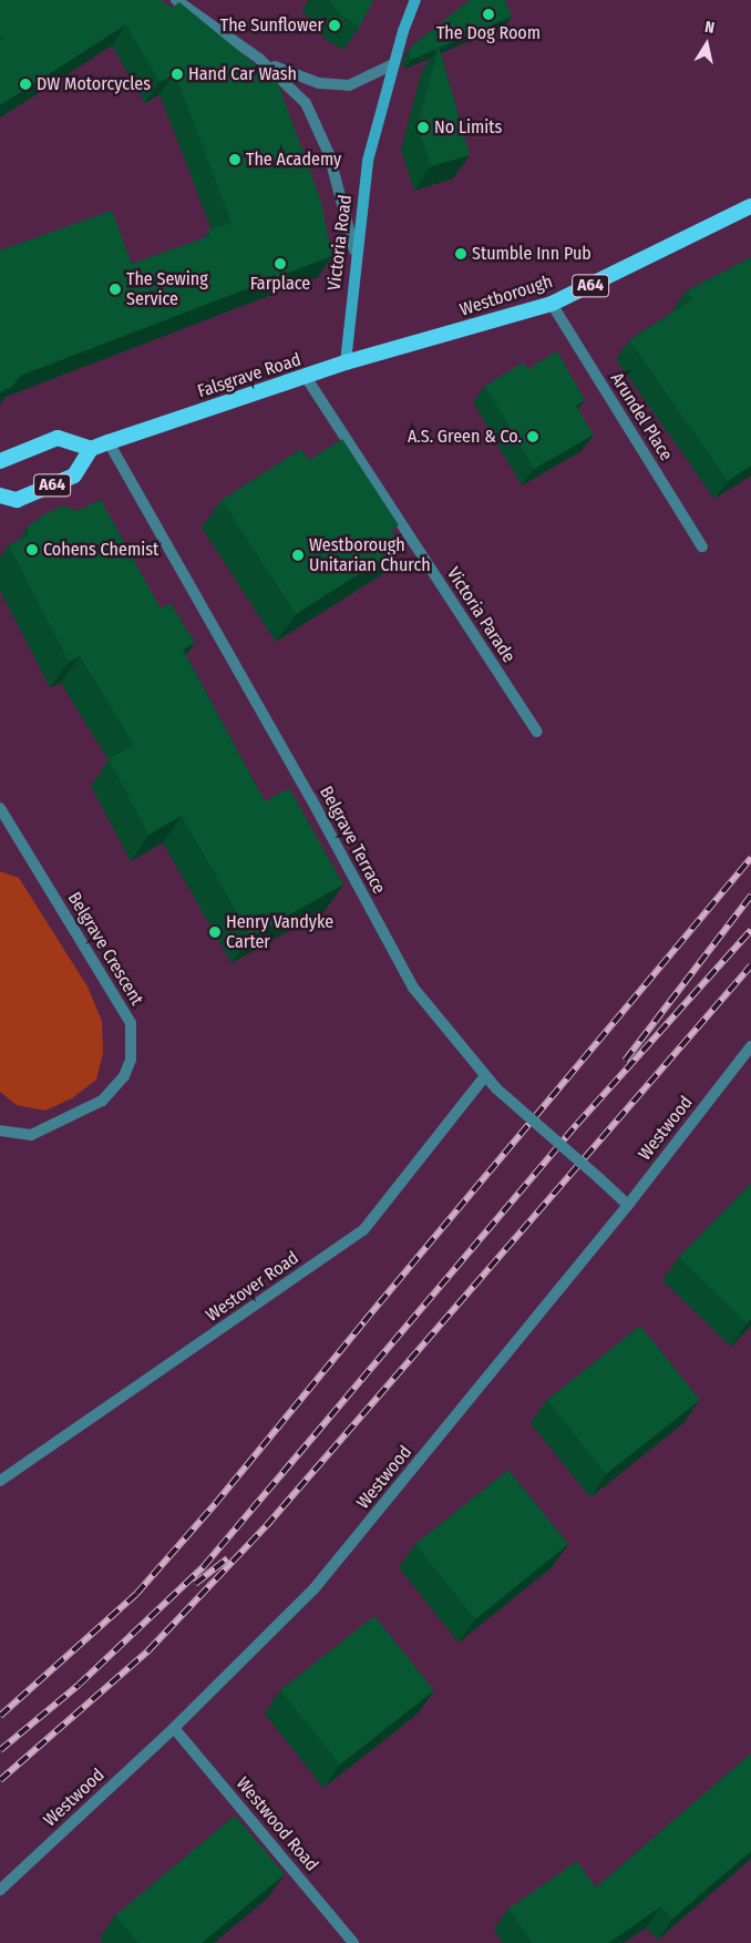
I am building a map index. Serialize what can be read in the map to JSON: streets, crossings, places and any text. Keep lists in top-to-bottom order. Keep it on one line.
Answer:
{"streets":{"highway":["A64","Westborough","Falsgrave Road"],"main road":["Victoria Road"],"street":["Arundel Place","Victoria Parade","Belgrave Terrace","Belgrave Crescent","Westwood","Westover Road","Westwood Road"]},"crossings":[["Victoria Road","Falsgrave Road"],["A64","Falsgrave Road"],["Westborough","Falsgrave Road"],["Westborough","Arundel Place"],["Falsgrave Road","Victoria Parade"],["Falsgrave Road","Belgrave Terrace"],["Belgrave Terrace","Westwood"],["Belgrave Terrace","Westover Road"],["Westwood","Westwood Road"]],"places":["The Dog Room","The Sunflower","Hand Car Wash","DW Motorcycles","No Limits","The Academy","Stumble Inn Pub","Farplace","The Sewing Service","A.S. Green & Co.","Cohens Chemist","Westborough Unitarian Church","Henry Vandyke Carter"],"north":"top"}
